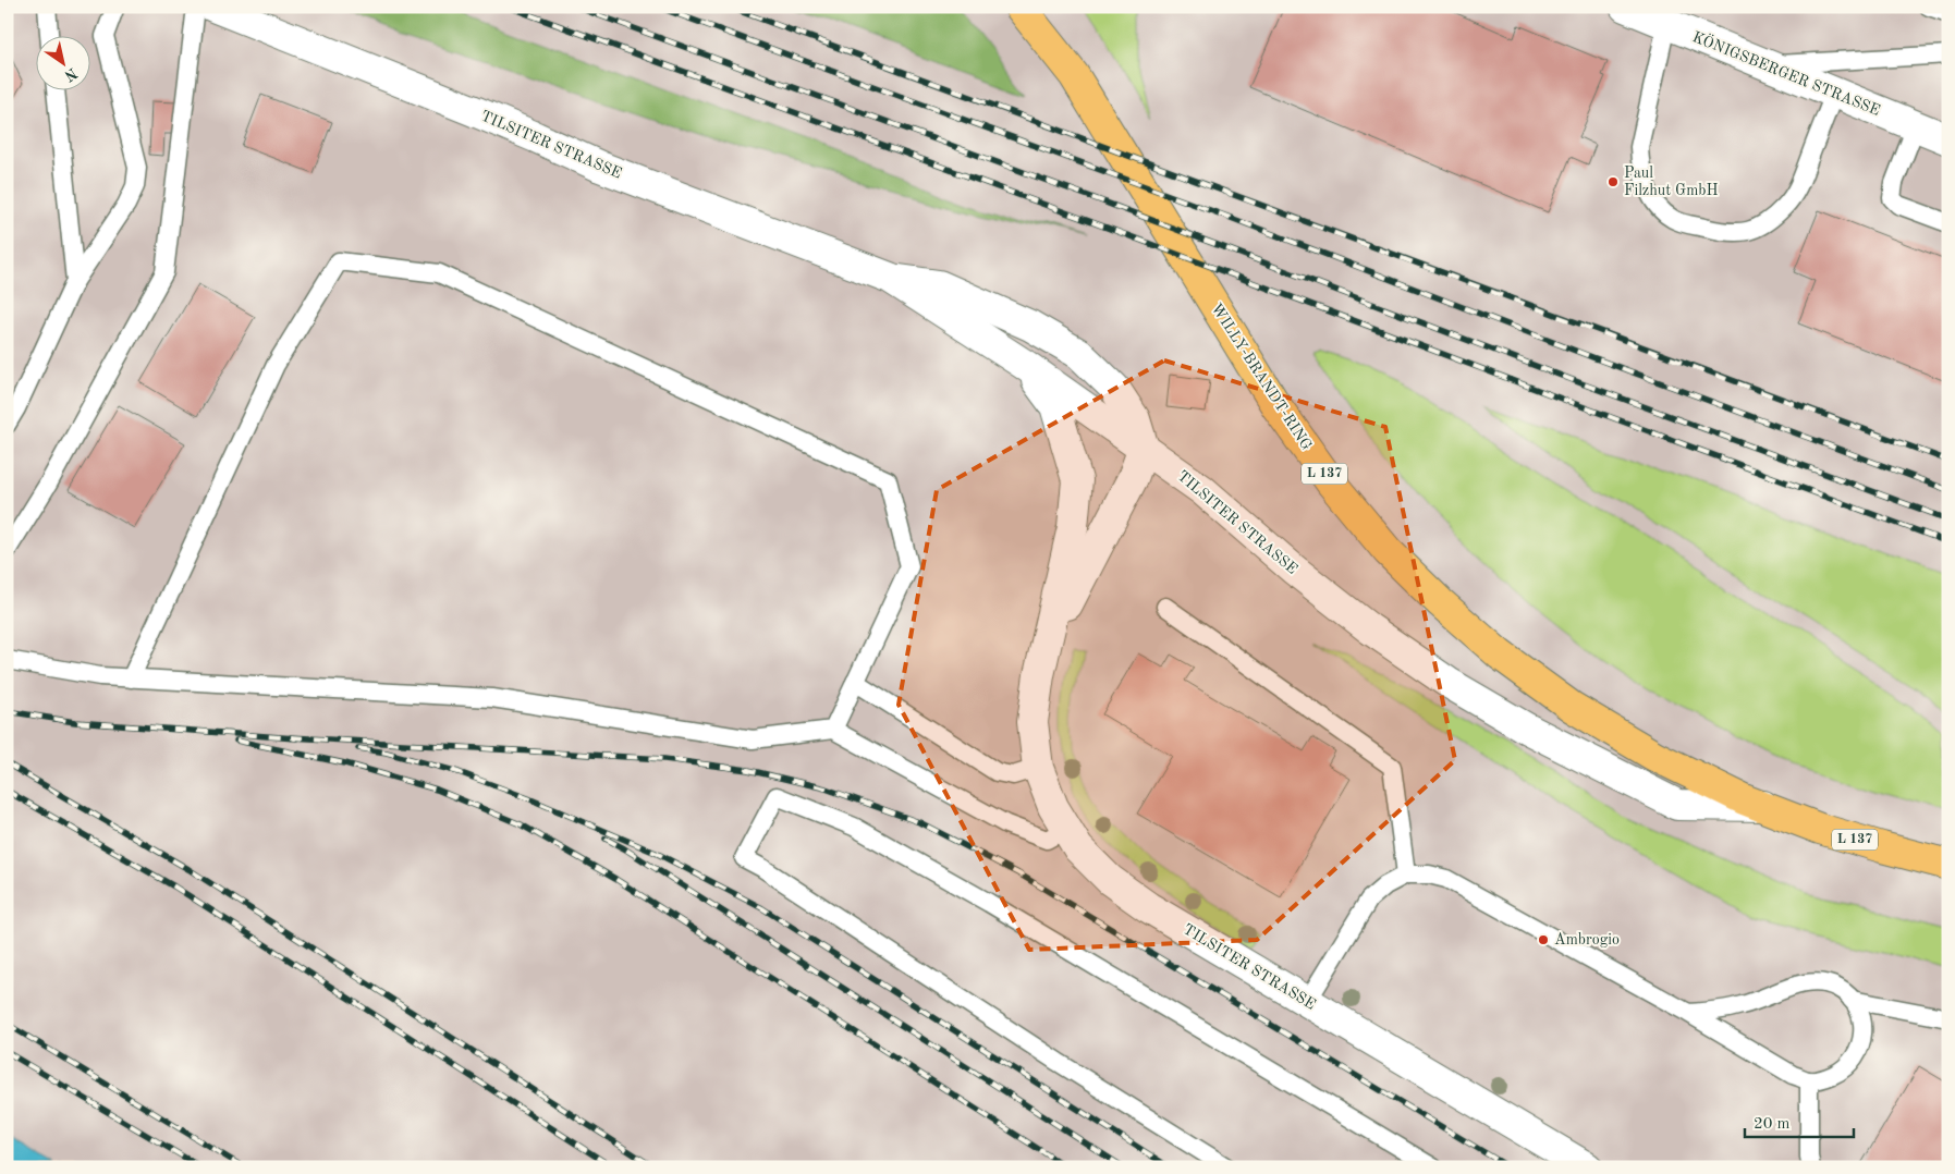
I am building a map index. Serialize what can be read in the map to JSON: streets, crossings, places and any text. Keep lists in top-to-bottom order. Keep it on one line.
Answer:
{"streets":{"main road":["WILLY-BRANDT-RING","L 137"],"street":["KÖNIGSBERGER STRASSE","TILSITER STRASSE"]},"crossings":[["TILSITER STRASSE","WILLY-BRANDT-RING"]],"places":["Paul Filzhut GmbH","Ambrogio"],"scale_bar":"20 m","north":"bottom right"}
